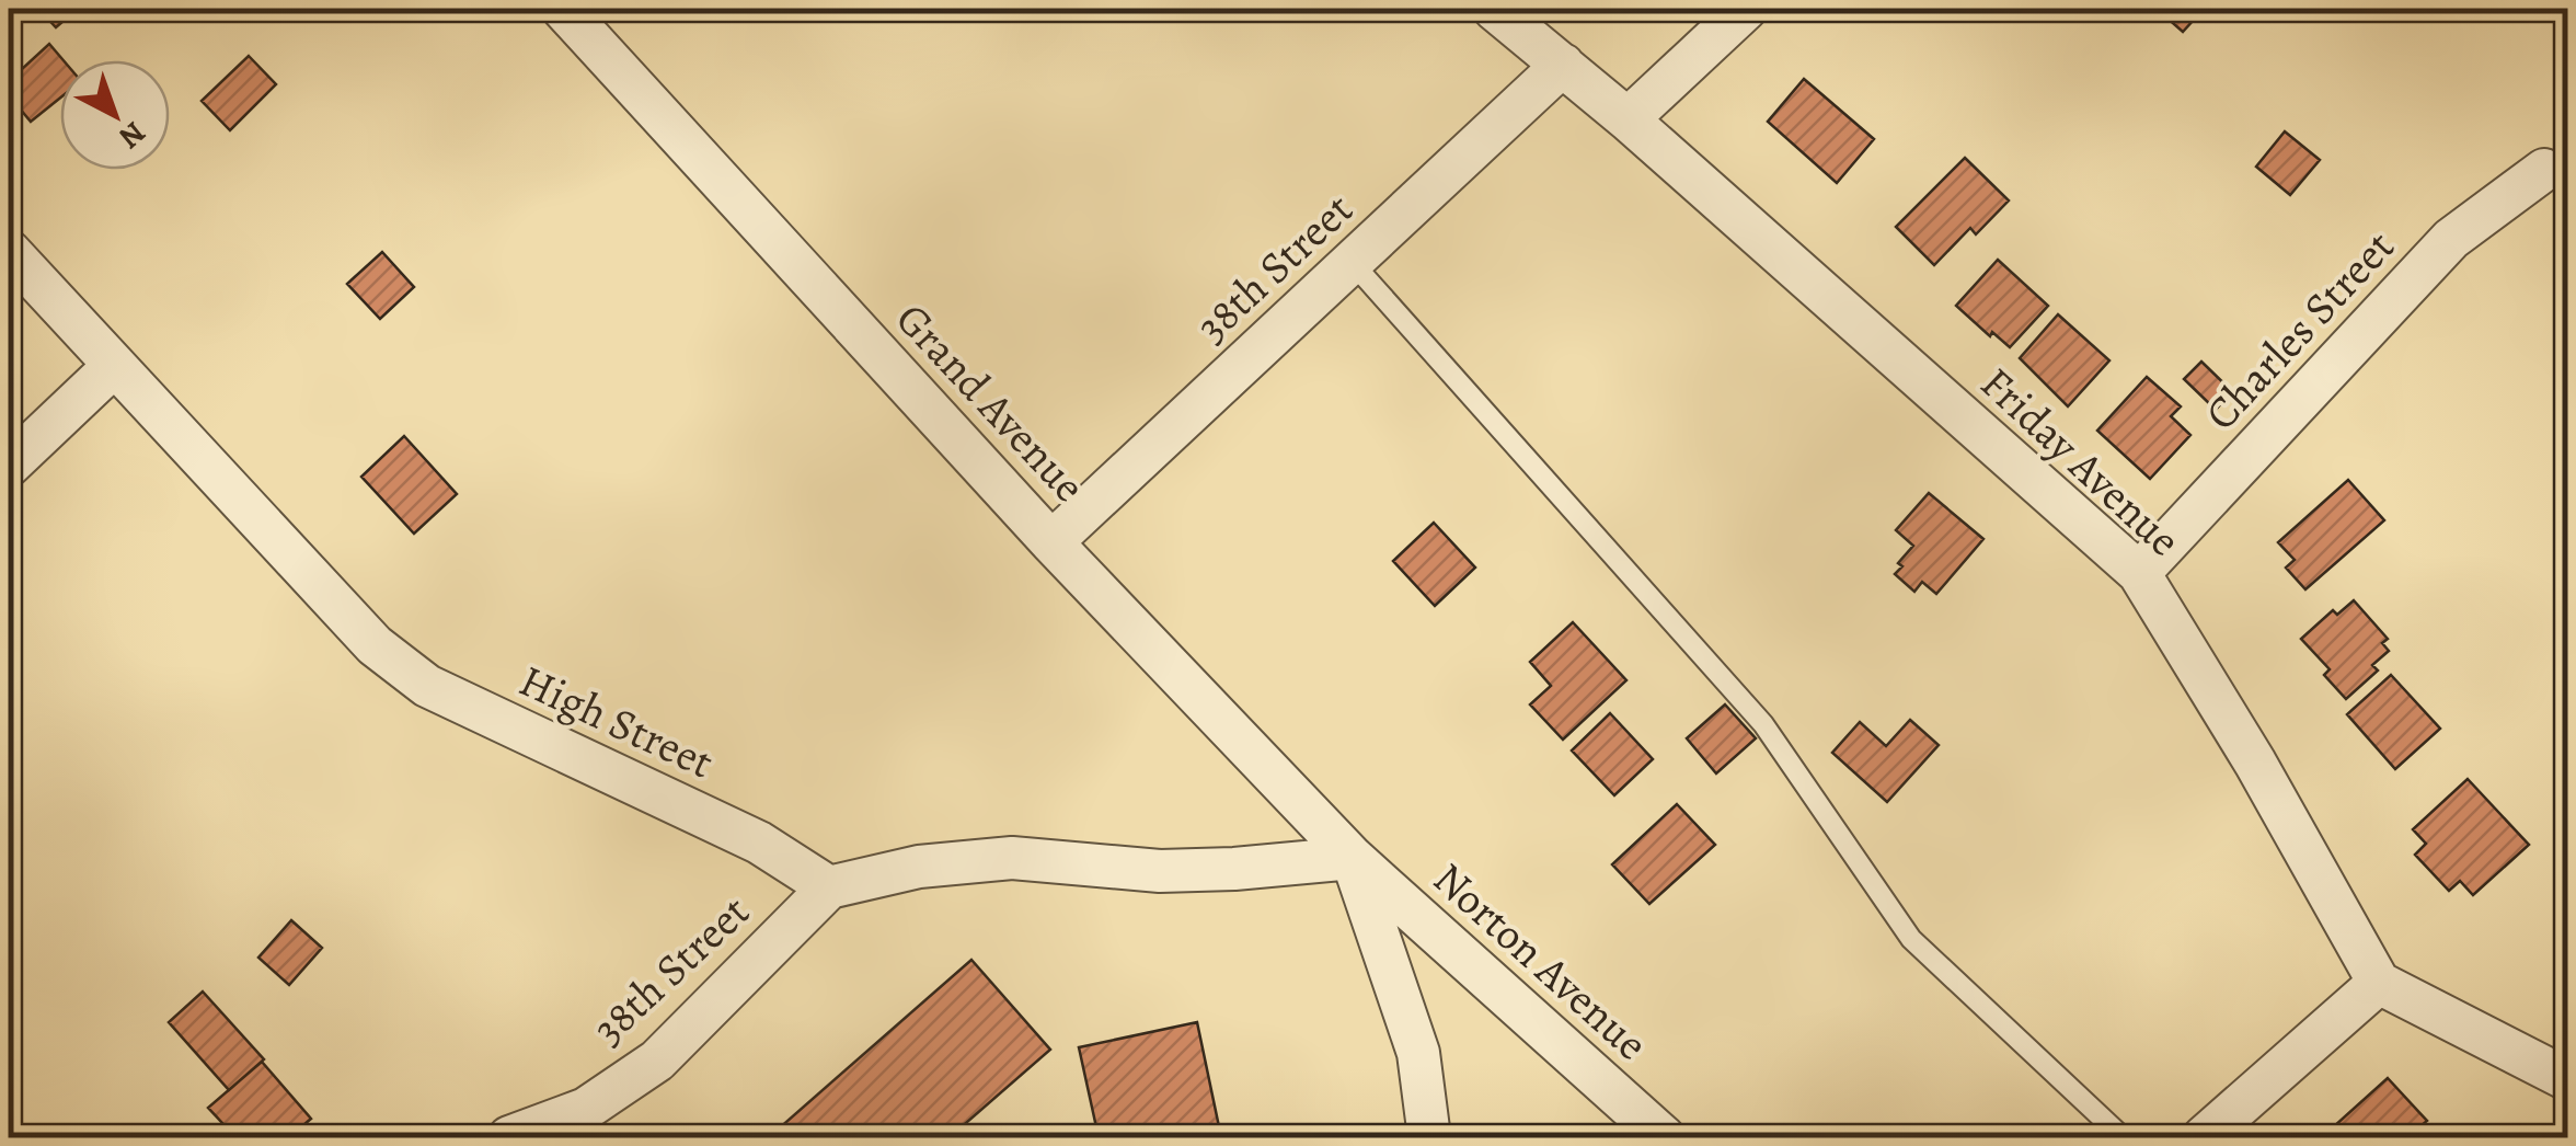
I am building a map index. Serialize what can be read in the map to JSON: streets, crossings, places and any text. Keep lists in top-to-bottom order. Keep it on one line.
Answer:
{"streets":{"street":["38th Street","Charles Street","Grand Avenue","Friday Avenue","High Street","Norton Avenue"]},"crossings":[["38th Street","Grand Avenue"],["38th Street","Friday Avenue"],["38th Street","High Street"],["Charles Street","Friday Avenue"],["Grand Avenue","Norton Avenue"]],"north":"bottom right"}
